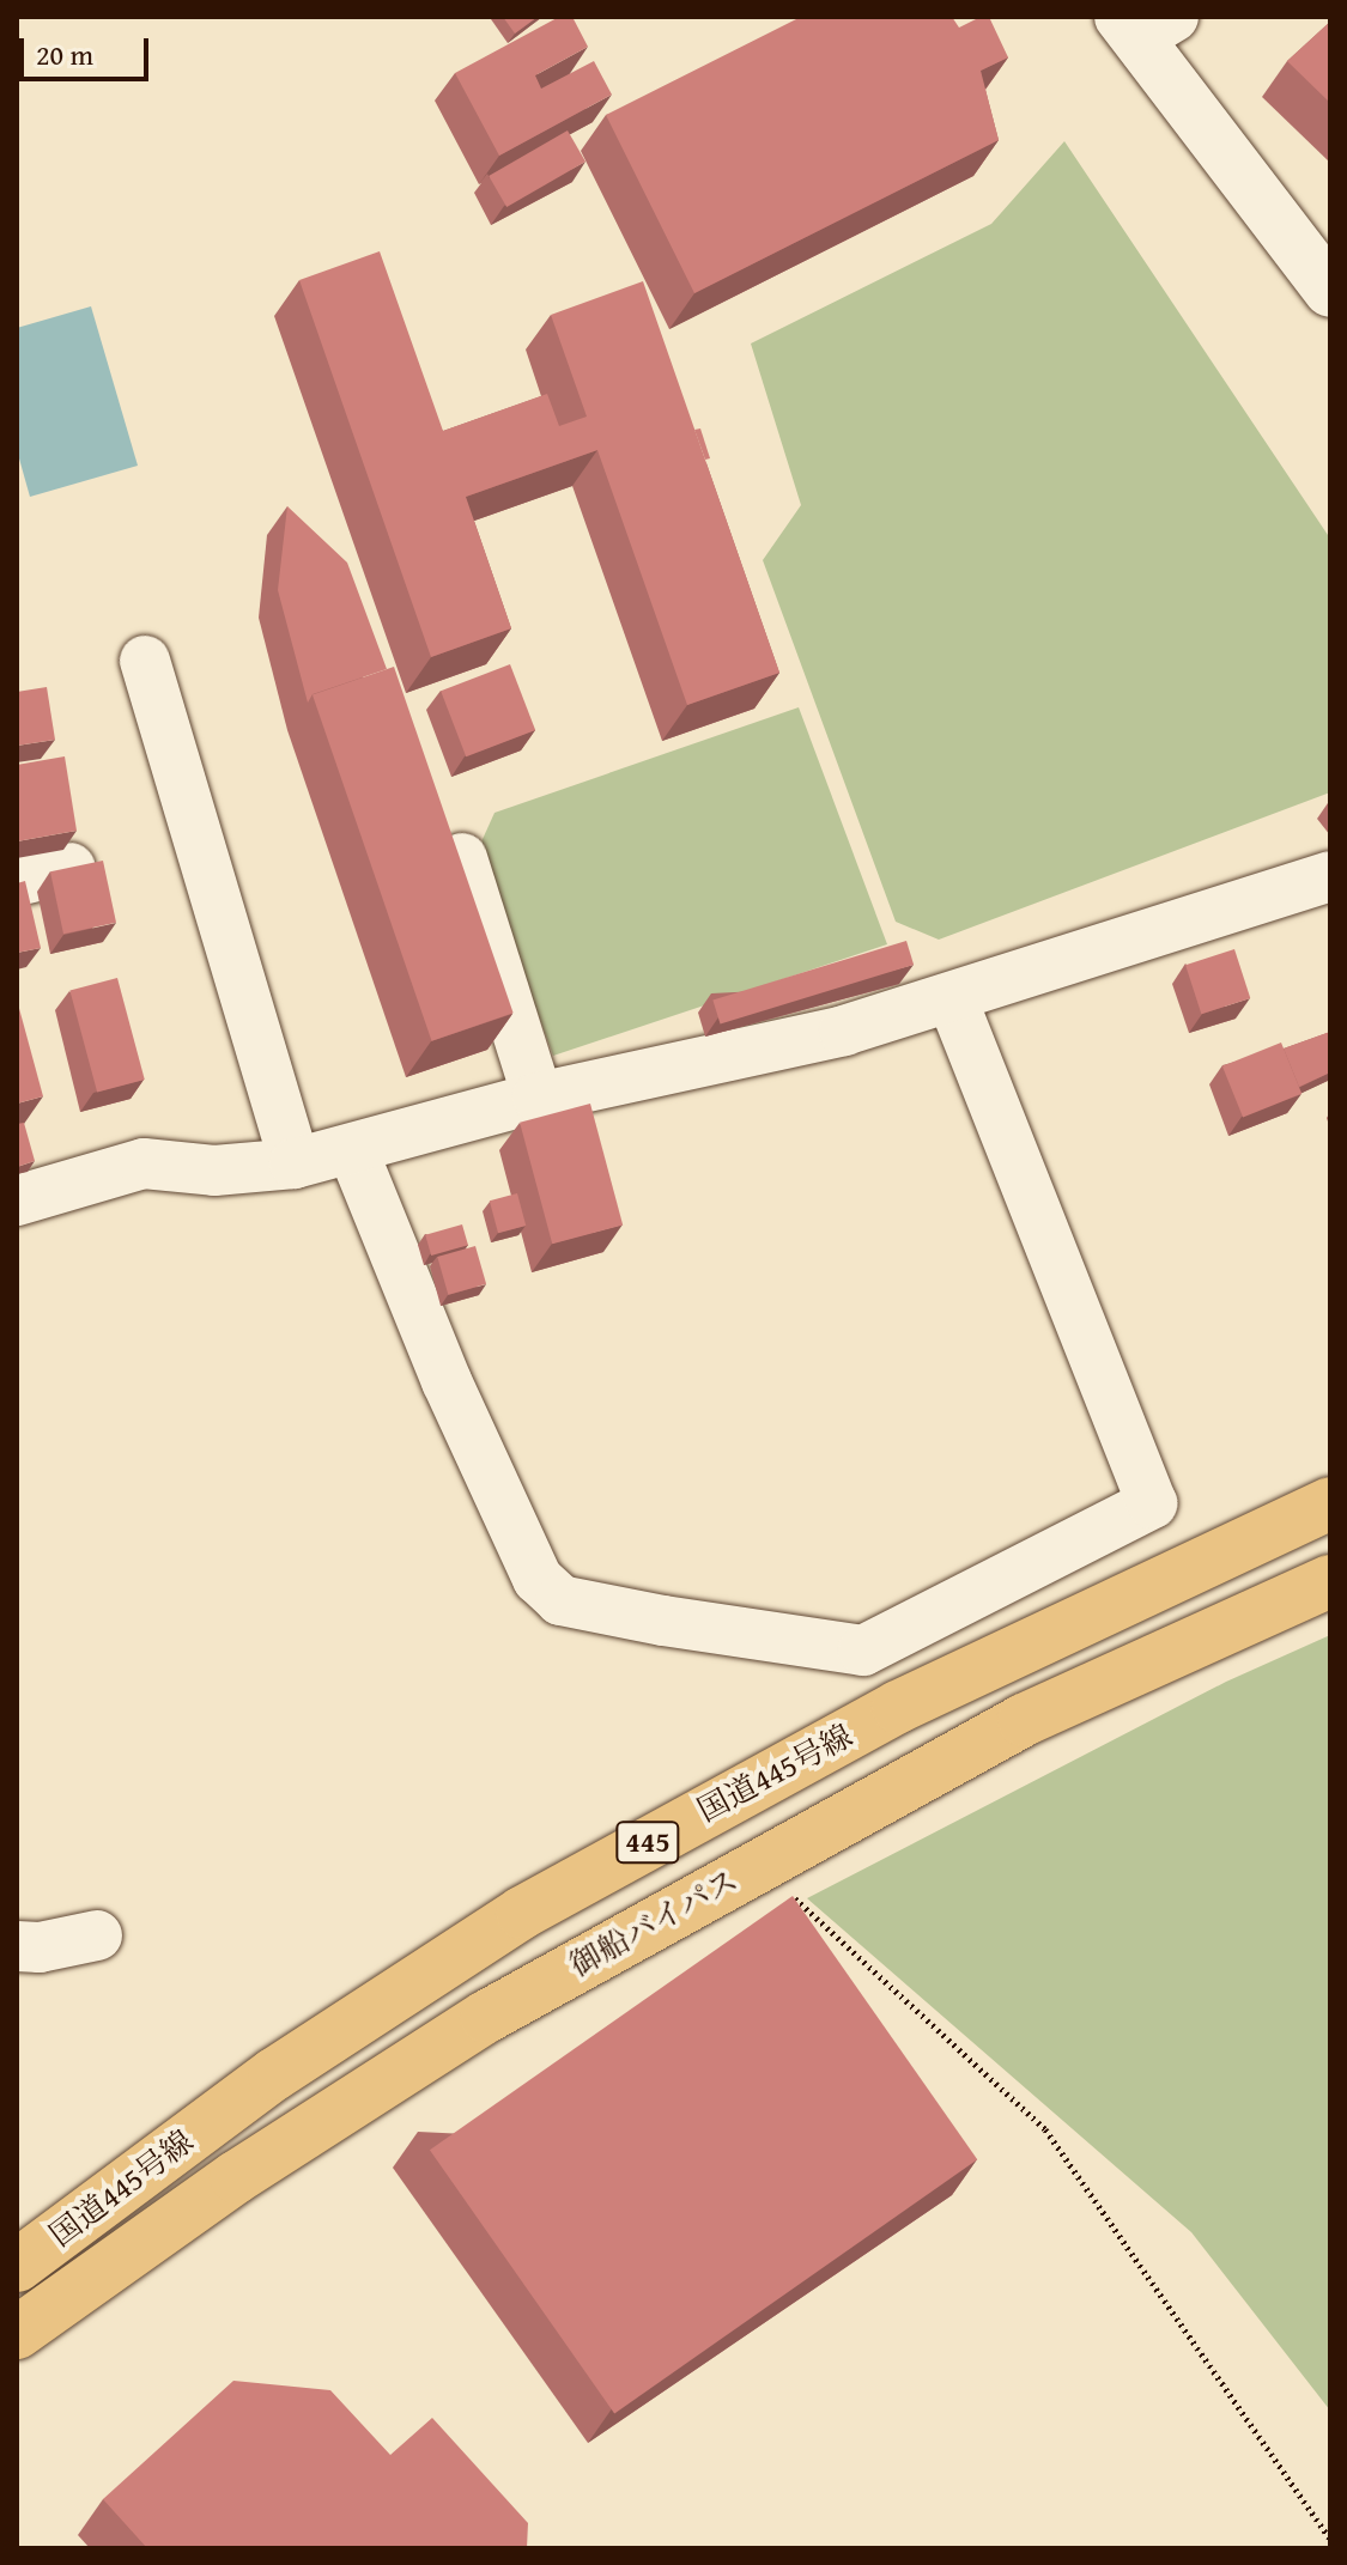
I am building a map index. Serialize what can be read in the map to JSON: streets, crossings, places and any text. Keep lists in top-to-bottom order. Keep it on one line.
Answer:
{"streets":{"highway":["国道445号線","445","御船バイパス"]},"scale_bar":"20 m"}
